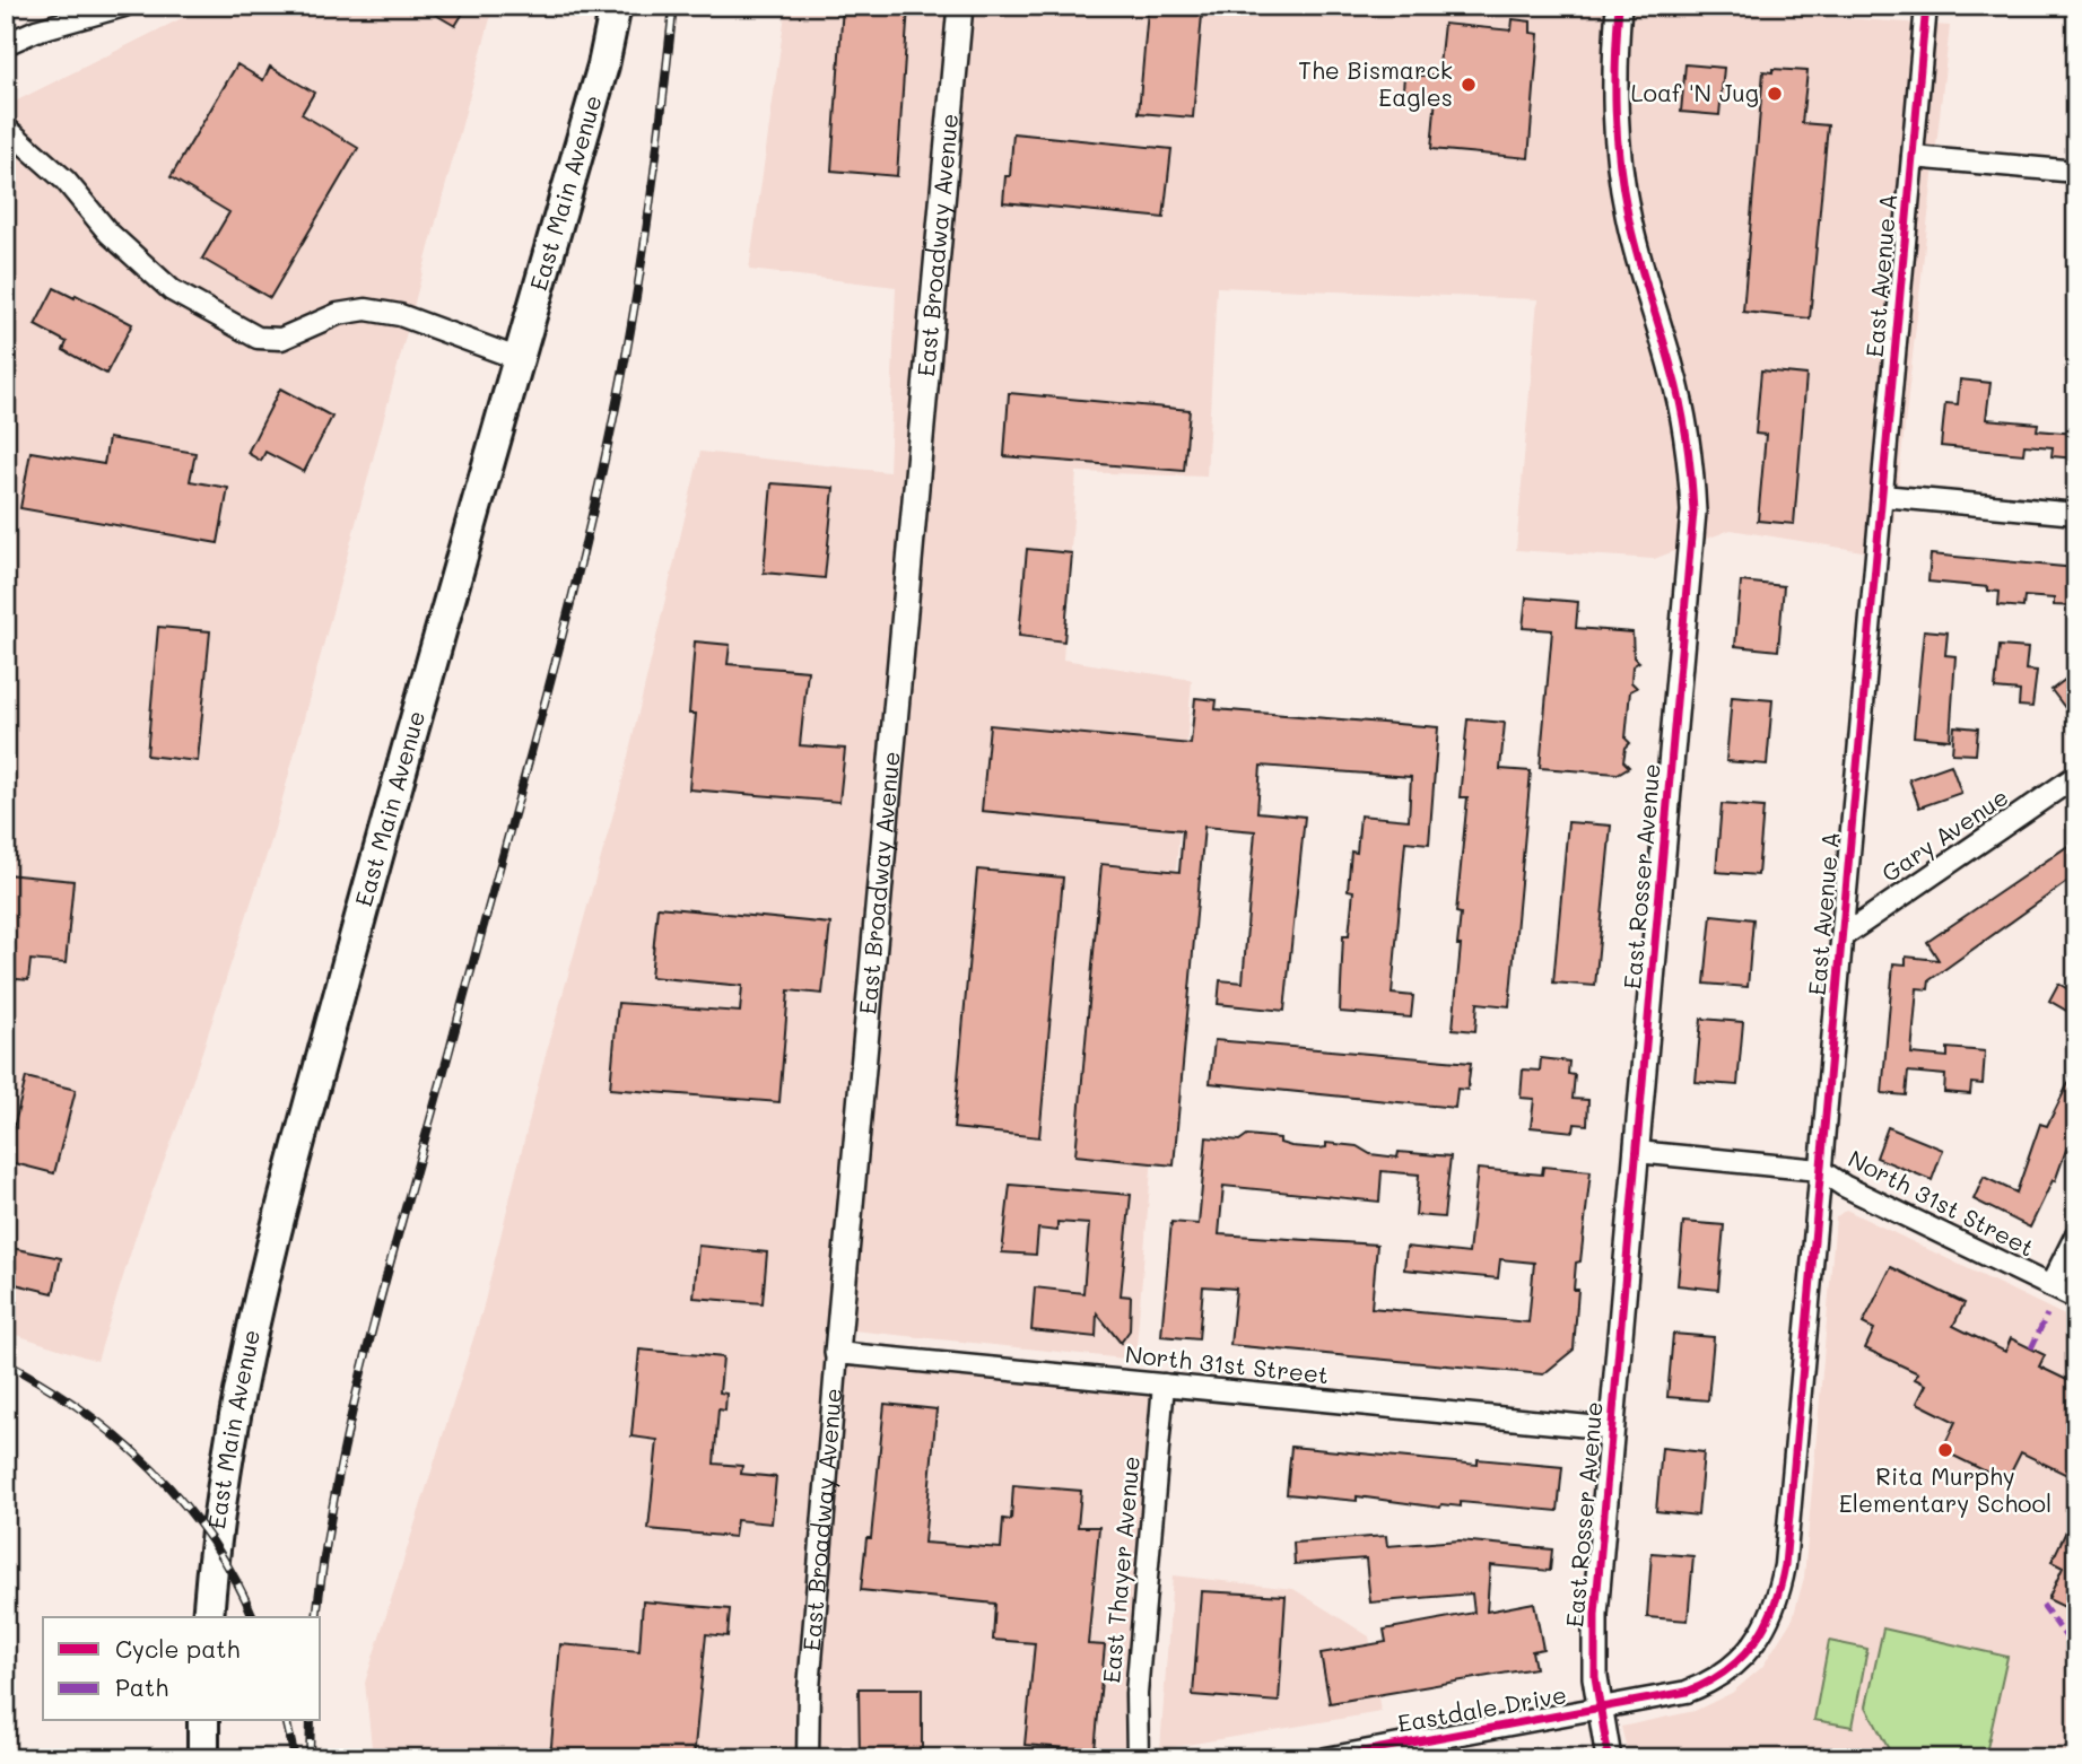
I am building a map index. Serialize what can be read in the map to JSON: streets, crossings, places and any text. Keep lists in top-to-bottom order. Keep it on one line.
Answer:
{"streets":{"main road":["East Main Avenue"],"street":["East Broadway Avenue","East Avenue A","Gary Avenue","East Rosser Avenue","North 31st Street","East Thayer Avenue","Eastdale Drive"]},"crossings":[["East Broadway Avenue","North 31st Street"],["East Avenue A","Gary Avenue"],["East Avenue A","East Rosser Avenue"],["East Avenue A","North 31st Street"],["East Avenue A","Eastdale Drive"],["East Rosser Avenue","North 31st Street"],["East Rosser Avenue","Eastdale Drive"],["North 31st Street","East Thayer Avenue"]],"places":["The Bismarck Eagles","Loaf 'N Jug","Rita Murphy Elementary School"],"legend":["Cycle path","Path"]}
